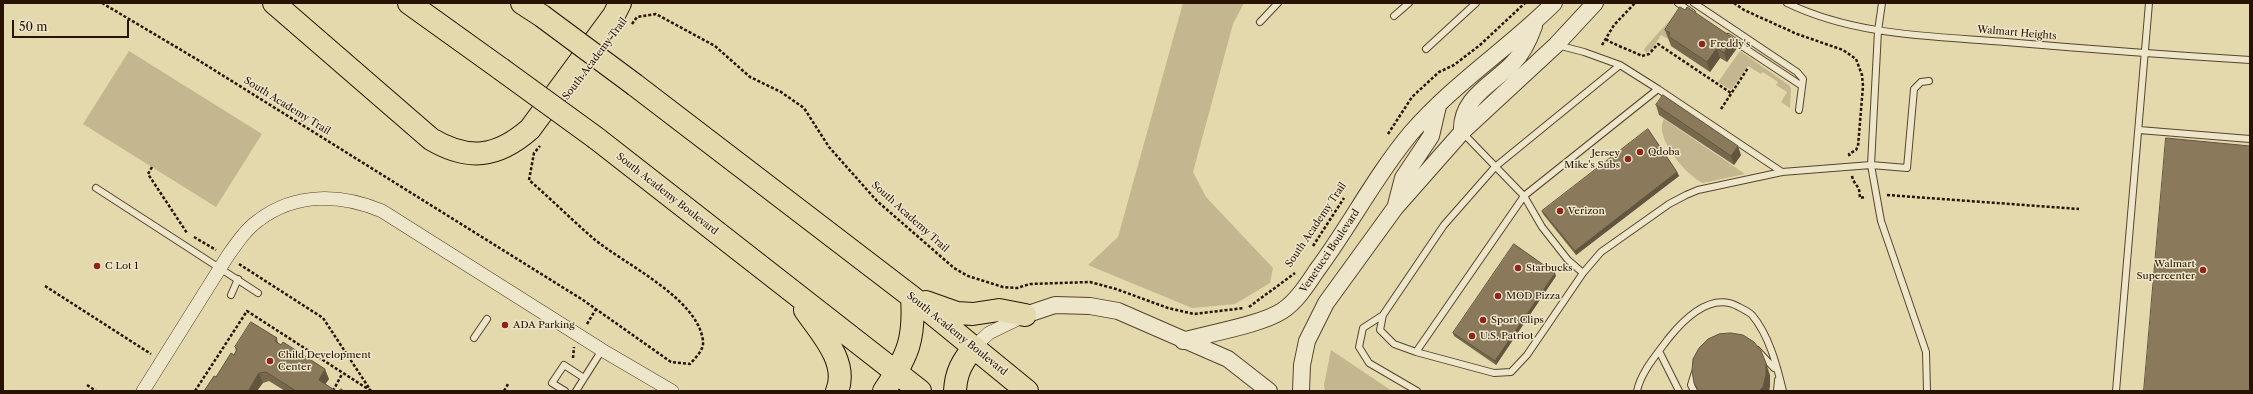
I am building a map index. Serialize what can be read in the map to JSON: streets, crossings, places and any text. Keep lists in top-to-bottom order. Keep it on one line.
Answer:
{"streets":{"highway":["South Academy Boulevard"],"street":["Venetucci Boulevard"],"lane":["Walmart Heights"],"path":["South Academy Trail"]},"places":["Freddy's","Qdoba","Jersey Mike's Subs","Verizon","C Lot 1","Starbucks","Walmart Supercenter","MOD Pizza","Sport Clips","ADA Parking","U.S. Patriot","Child Development Center"],"scale_bar":"50 m"}
